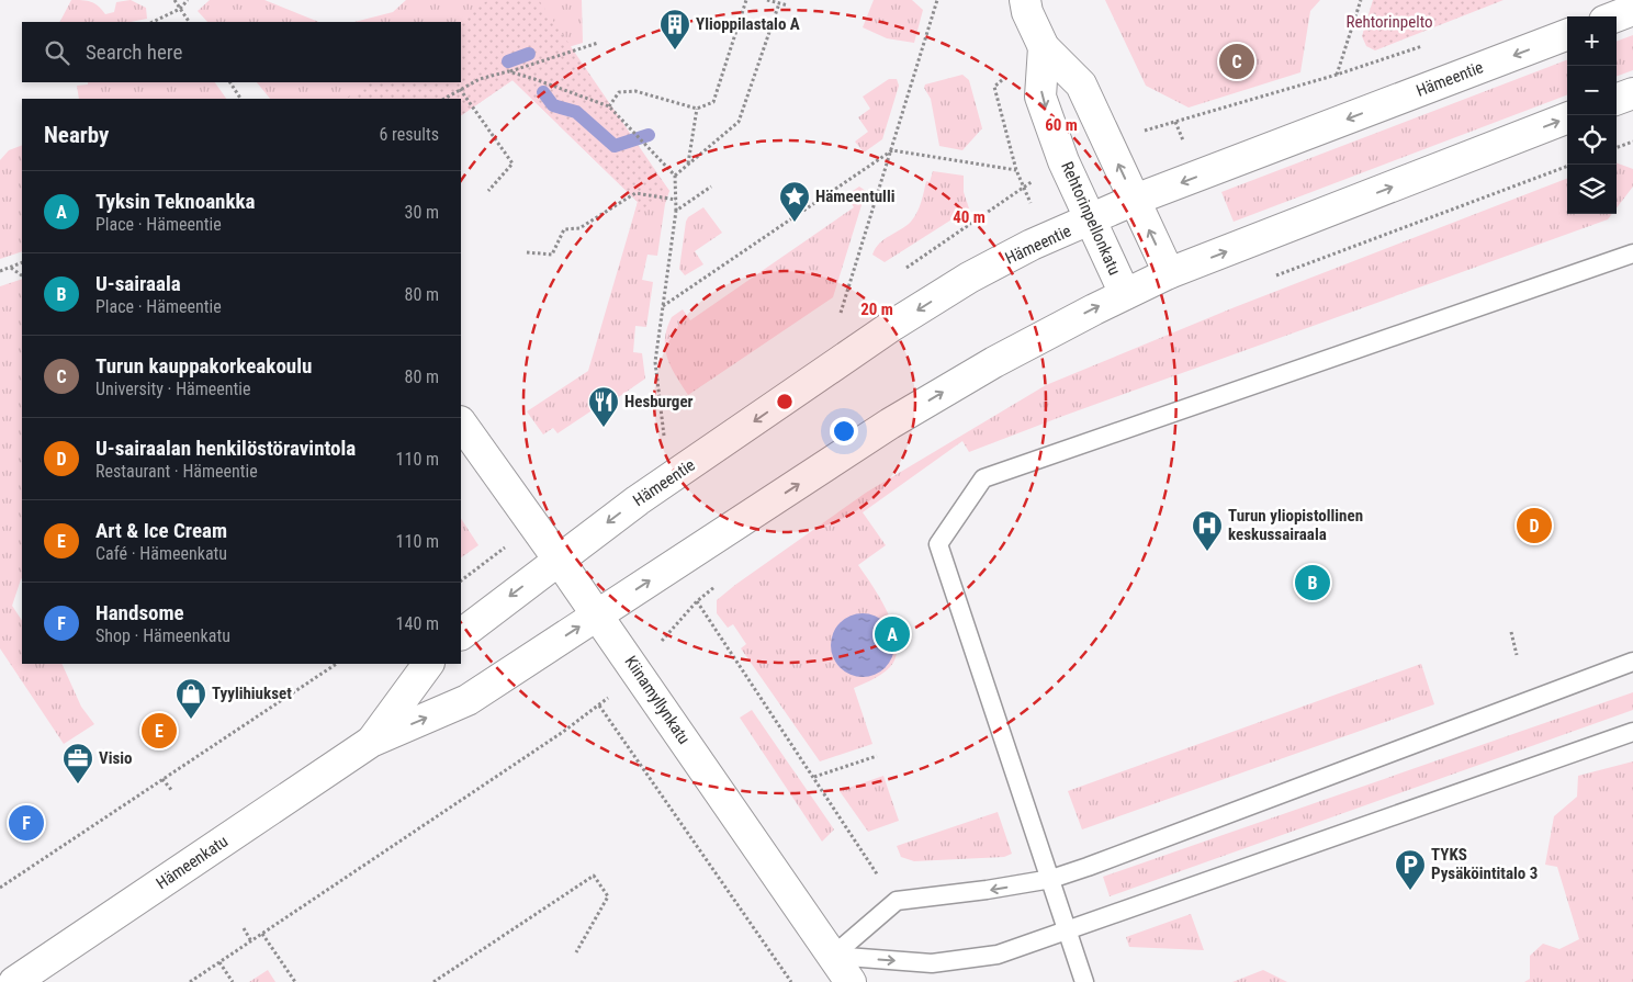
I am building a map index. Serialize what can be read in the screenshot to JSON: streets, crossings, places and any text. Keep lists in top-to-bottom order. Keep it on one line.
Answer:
{"streets":{"main road":["Hämeentie","Rehtorinpellonkatu","Kiinamyllynkatu","Hämeenkatu"]},"crossings":[["Hämeentie","Rehtorinpellonkatu"],["Hämeentie","Kiinamyllynkatu"],["Kiinamyllynkatu","Hämeenkatu"]],"parks":["Rehtorinpelto"],"places":{"building":["Ylioppilastalo A"],"place":["Hämeentulli"],"restaurant":["Hesburger"],"hospital":["Turun yliopistollinen keskussairaala"],"shop":["Tyylihiukset"],"office":["Visio"],"parking":["TYKS Pysäköintitalo 3"]},"page":{"map_buttons":["+","−"],"search":"Search here","pins":["C","D","B","A","E","F"],"heading":["Nearby","6 results"],"list":[{"mark":"A","name":"Tyksin Teknoankka","note":"Place · Hämeentie","value":"30 m"},{"mark":"B","name":"U-sairaala","note":"Place · Hämeentie","value":"80 m"},{"mark":"C","name":"Turun kauppakorkeakoulu","note":"University · Hämeentie","value":"80 m"},{"mark":"D","name":"U-sairaalan henkilöstöravintola","note":"Restaurant · Hämeentie","value":"110 m"},{"mark":"E","name":"Art & Ice Cream","note":"Café · Hämeenkatu","value":"110 m"},{"mark":"F","name":"Handsome","note":"Shop · Hämeenkatu","value":"140 m"}]},"rings":["60 m","40 m","20 m"]}
